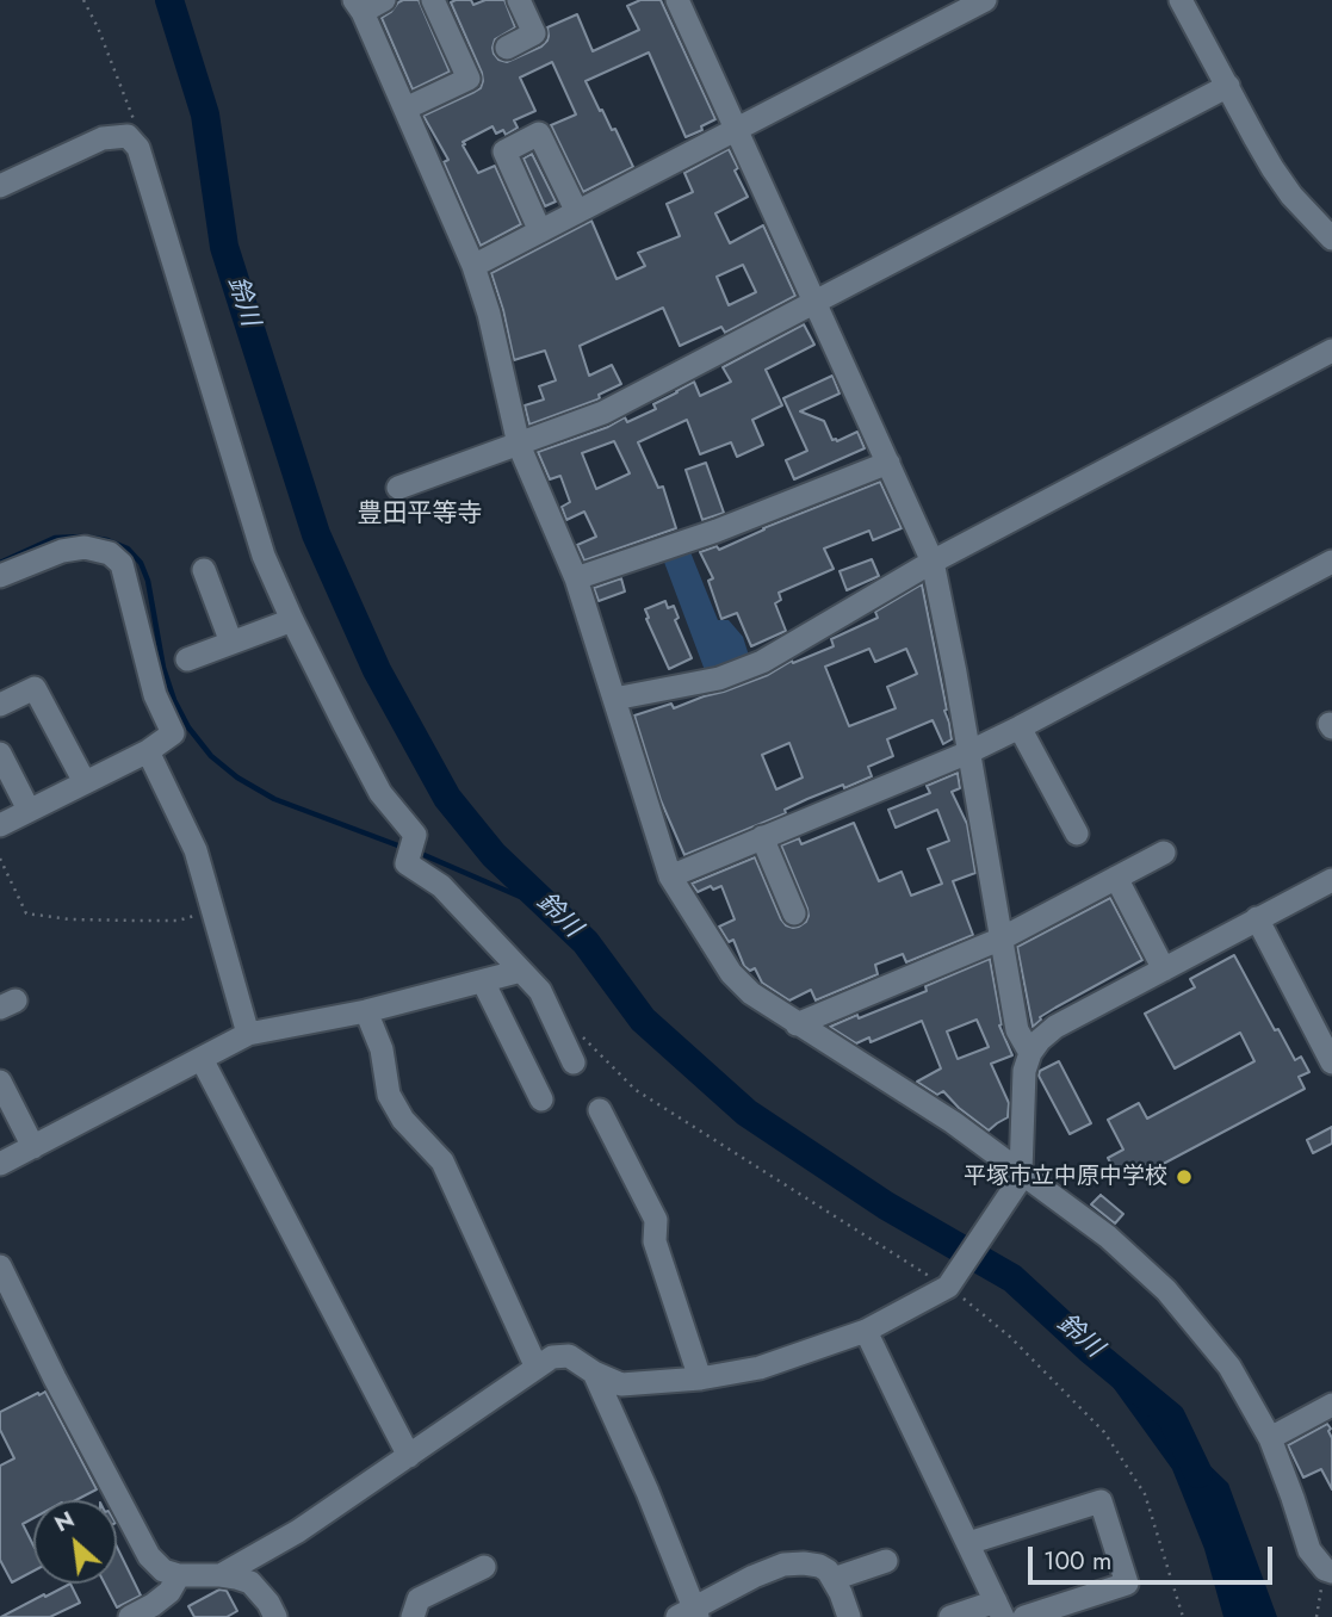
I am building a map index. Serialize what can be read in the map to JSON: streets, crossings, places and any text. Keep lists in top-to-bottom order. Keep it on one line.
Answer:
{"districts":["豊田平等寺"],"water":["鈴川"],"places":["平塚市立中原中学校"],"scale_bar":"100 m","north":"top left"}
